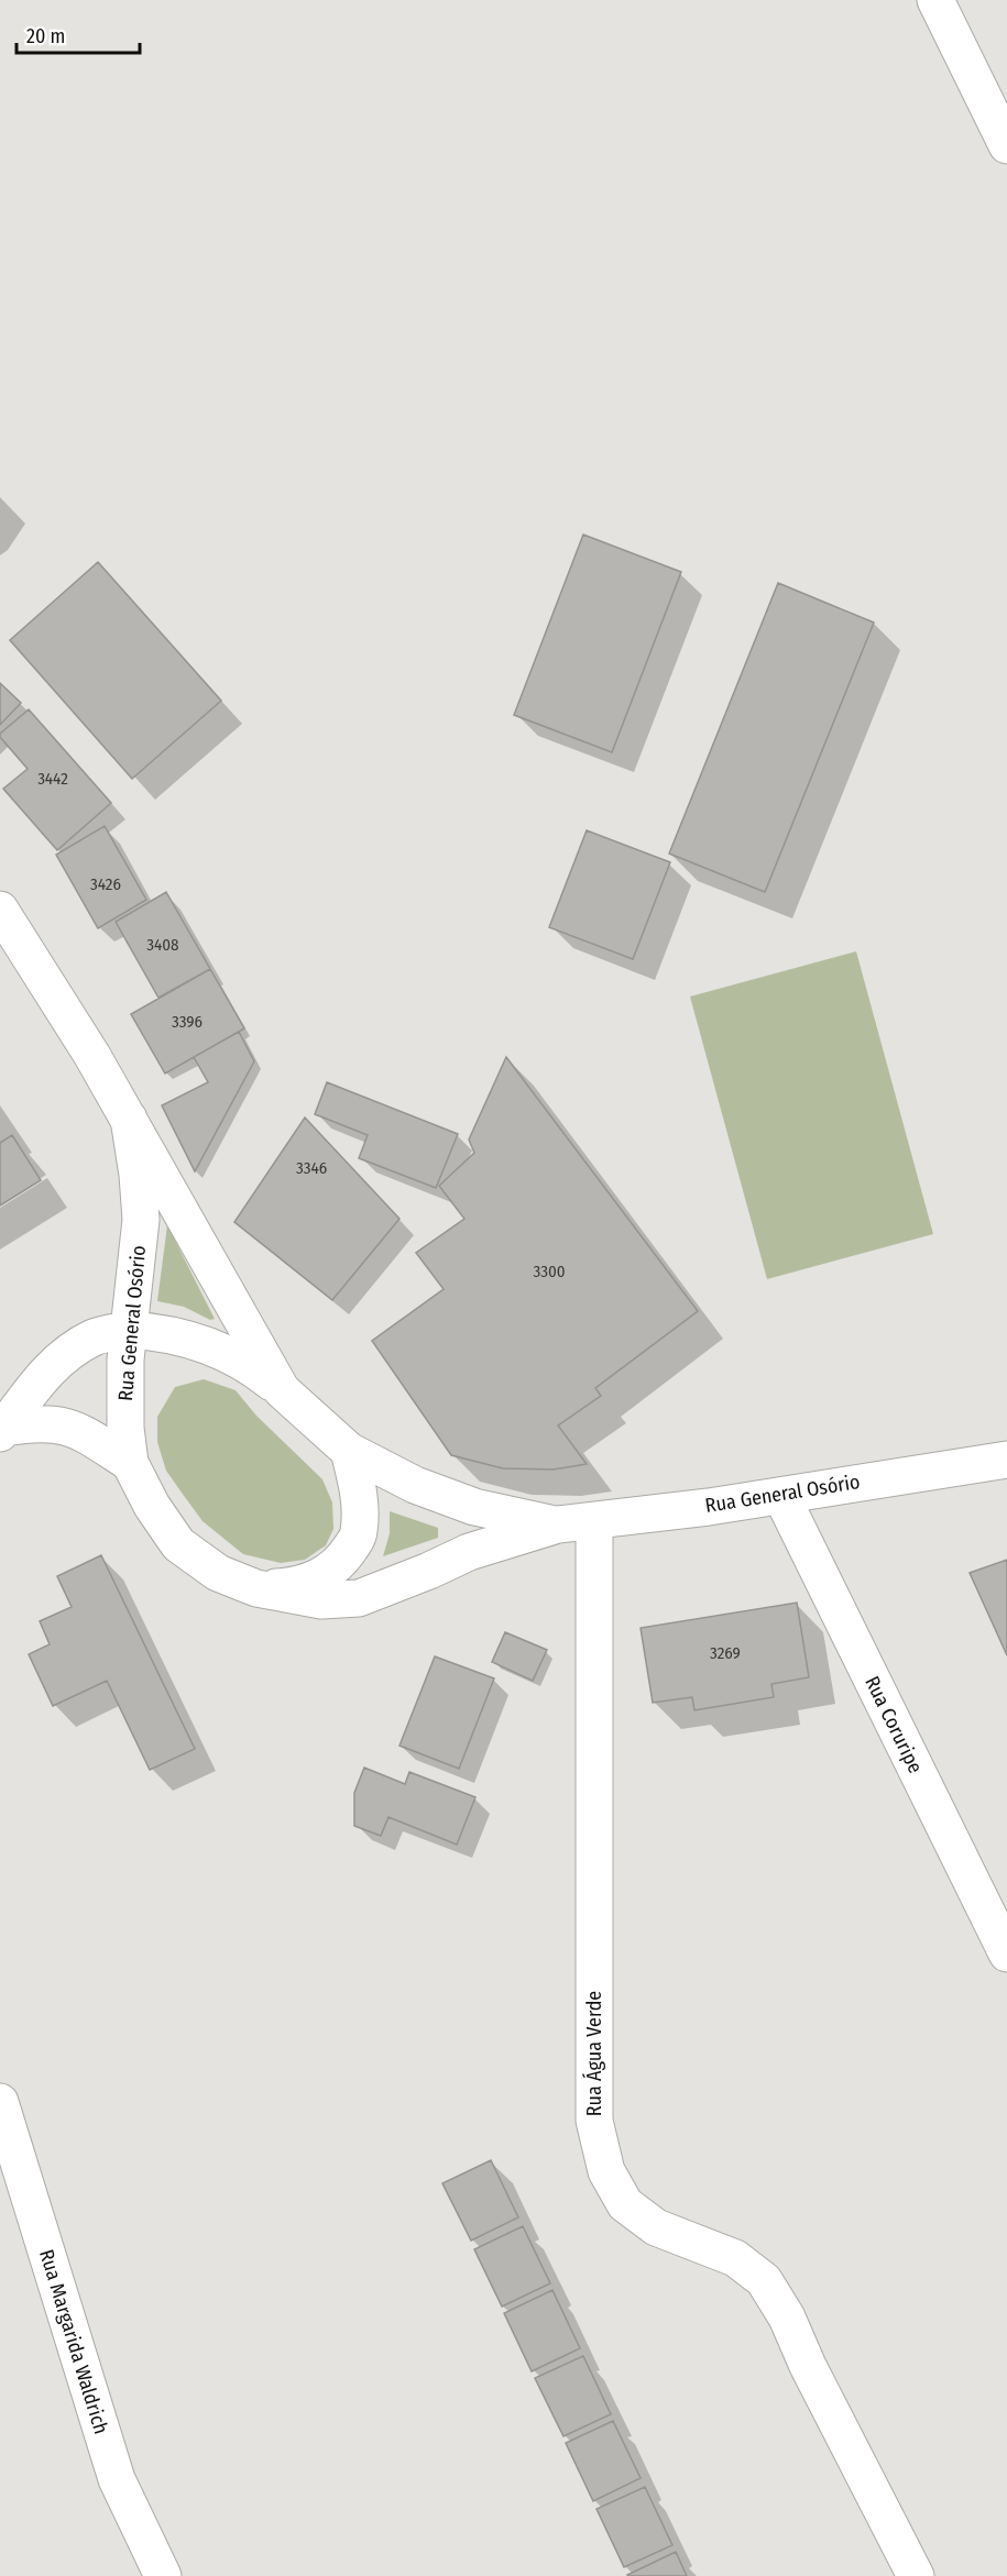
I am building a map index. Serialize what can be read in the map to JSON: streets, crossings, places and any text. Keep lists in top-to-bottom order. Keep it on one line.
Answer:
{"streets":{"main road":["Rua General Osório","Rua Coruripe","Rua Água Verde","Rua Margarida Waldrich"]},"crossings":[["Rua General Osório","Rua Coruripe"],["Rua General Osório","Rua Água Verde"]],"house_numbers":["3442","3426","3408","3396","3346","3300","3269"],"scale_bar":"20 m"}
